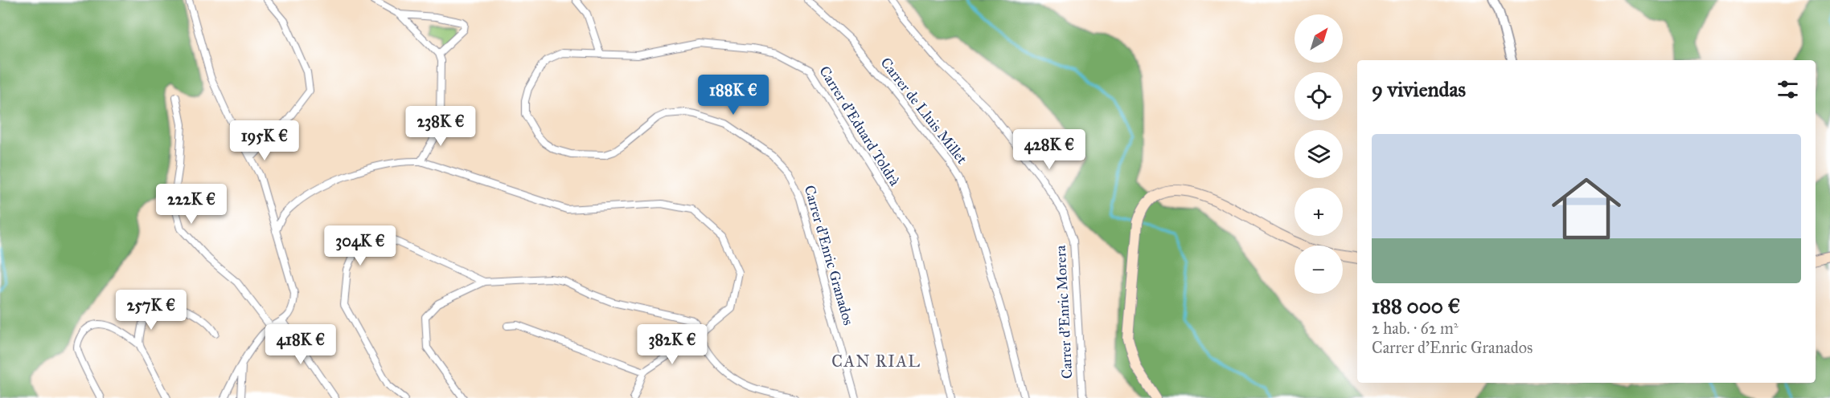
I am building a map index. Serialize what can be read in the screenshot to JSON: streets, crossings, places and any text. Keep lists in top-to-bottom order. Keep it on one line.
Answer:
{"streets":{"street":["Carrer de Lluis Millet","Carrer d'Eduard Toldrà","Carrer d'Enric Granados","Carrer d'Enric Morera"]},"crossings":[["Carrer d'Eduard Toldrà","Carrer d'Enric Granados"]],"districts":["CAN RIAL"],"north":"top right","page":{"map_buttons":["+","−"],"heading":"9 viviendas","price":["188K €","238K €","195K €","428K €","222K €","304K €","257K €","418K €","382K €"],"list":[{"name":"188 000 €","note":"2 hab. · 62 m² · Carrer d'Enric Granados"}]}}
